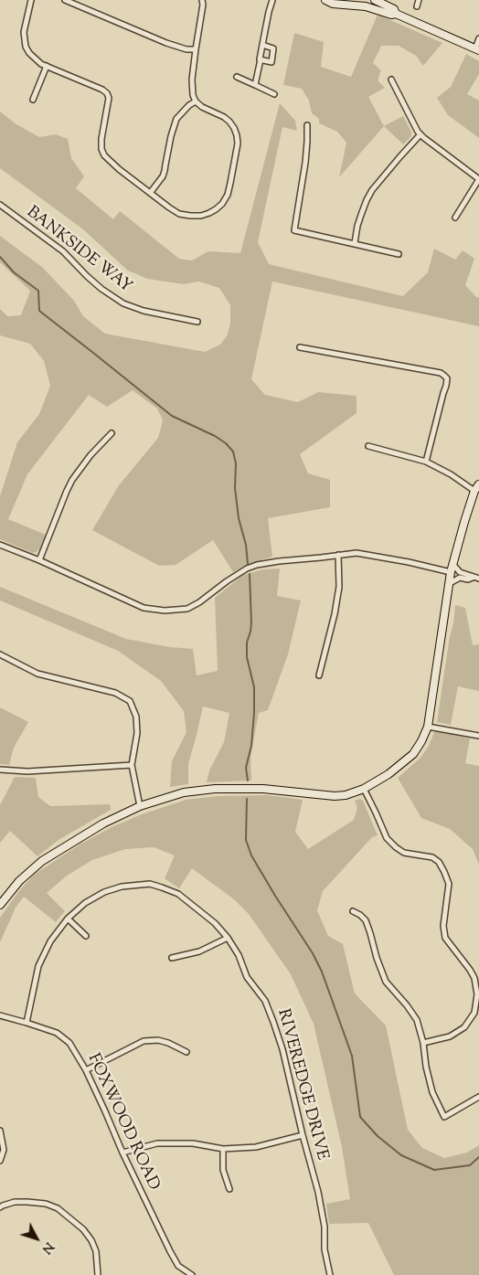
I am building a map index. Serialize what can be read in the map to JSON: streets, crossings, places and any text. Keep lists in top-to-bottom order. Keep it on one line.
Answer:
{"streets":{"street":["BANKSIDE WAY","RIVEREDGE DRIVE","FOXWOOD ROAD"]},"crossings":[["RIVEREDGE DRIVE","FOXWOOD ROAD"]],"north":"bottom right"}
